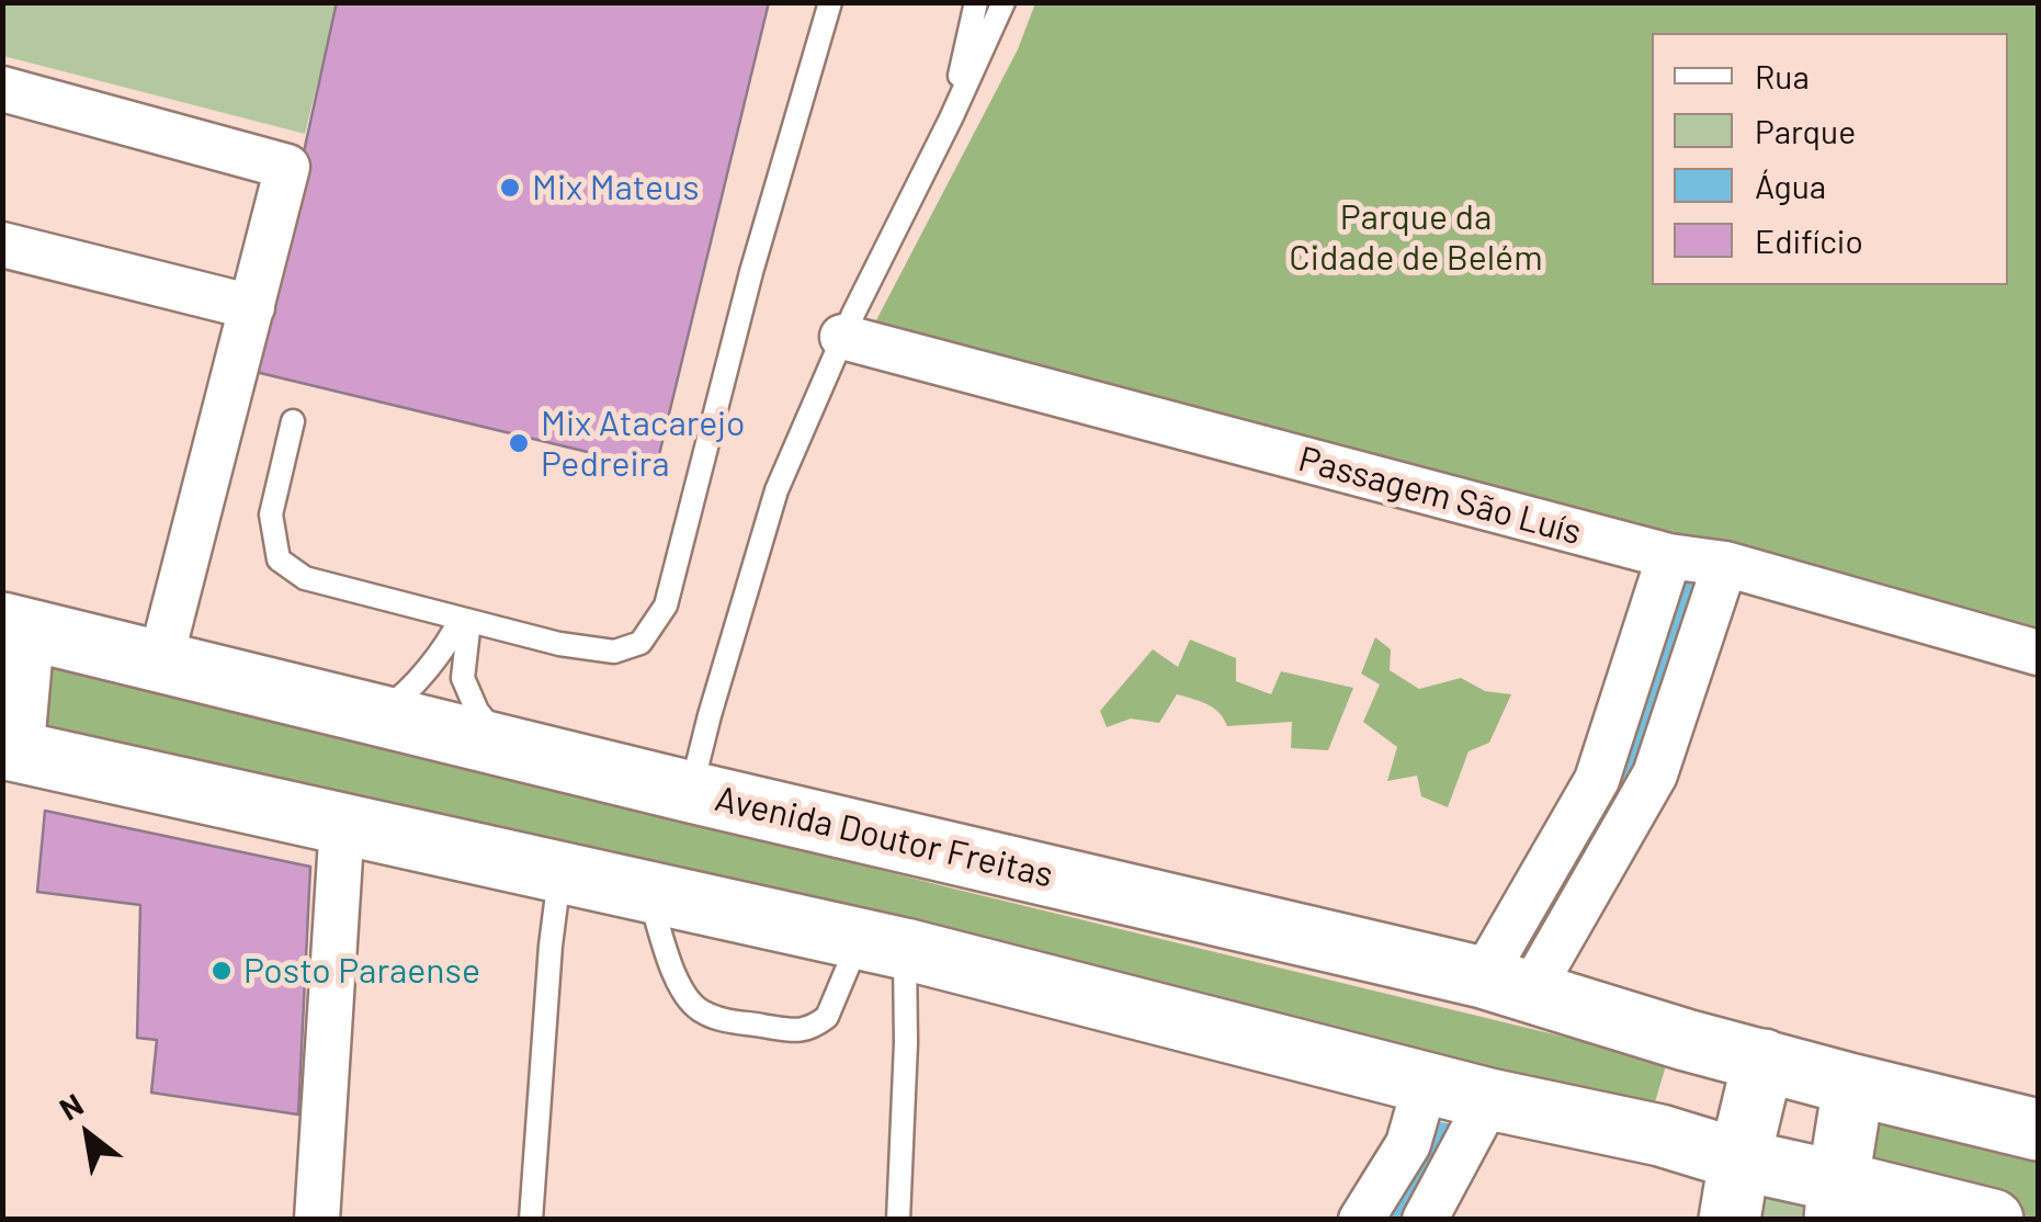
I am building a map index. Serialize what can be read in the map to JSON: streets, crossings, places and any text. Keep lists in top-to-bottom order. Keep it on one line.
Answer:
{"streets":{"main road":["Avenida Doutor Freitas"],"street":["Passagem São Luís"]},"parks":["Parque da Cidade de Belém"],"places":["Mix Mateus","Mix Atacarejo Pedreira","Posto Paraense"],"legend":["Rua","Parque","Água","Edifício"],"north":"top left"}
